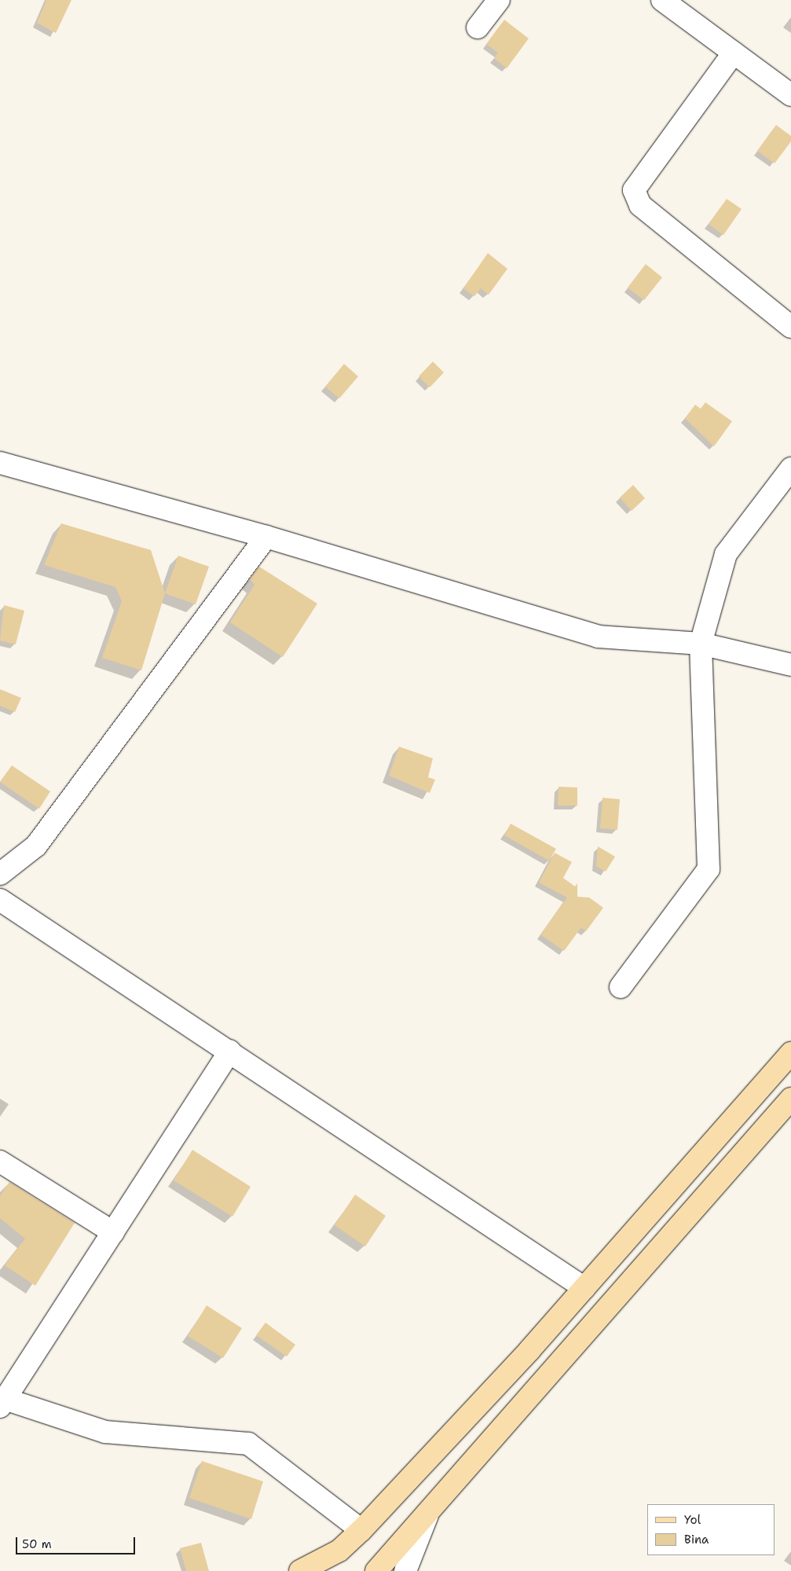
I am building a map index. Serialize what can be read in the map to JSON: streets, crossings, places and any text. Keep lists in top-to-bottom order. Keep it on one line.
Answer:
{"legend":["Yol","Bina"],"scale_bar":"50 m"}
